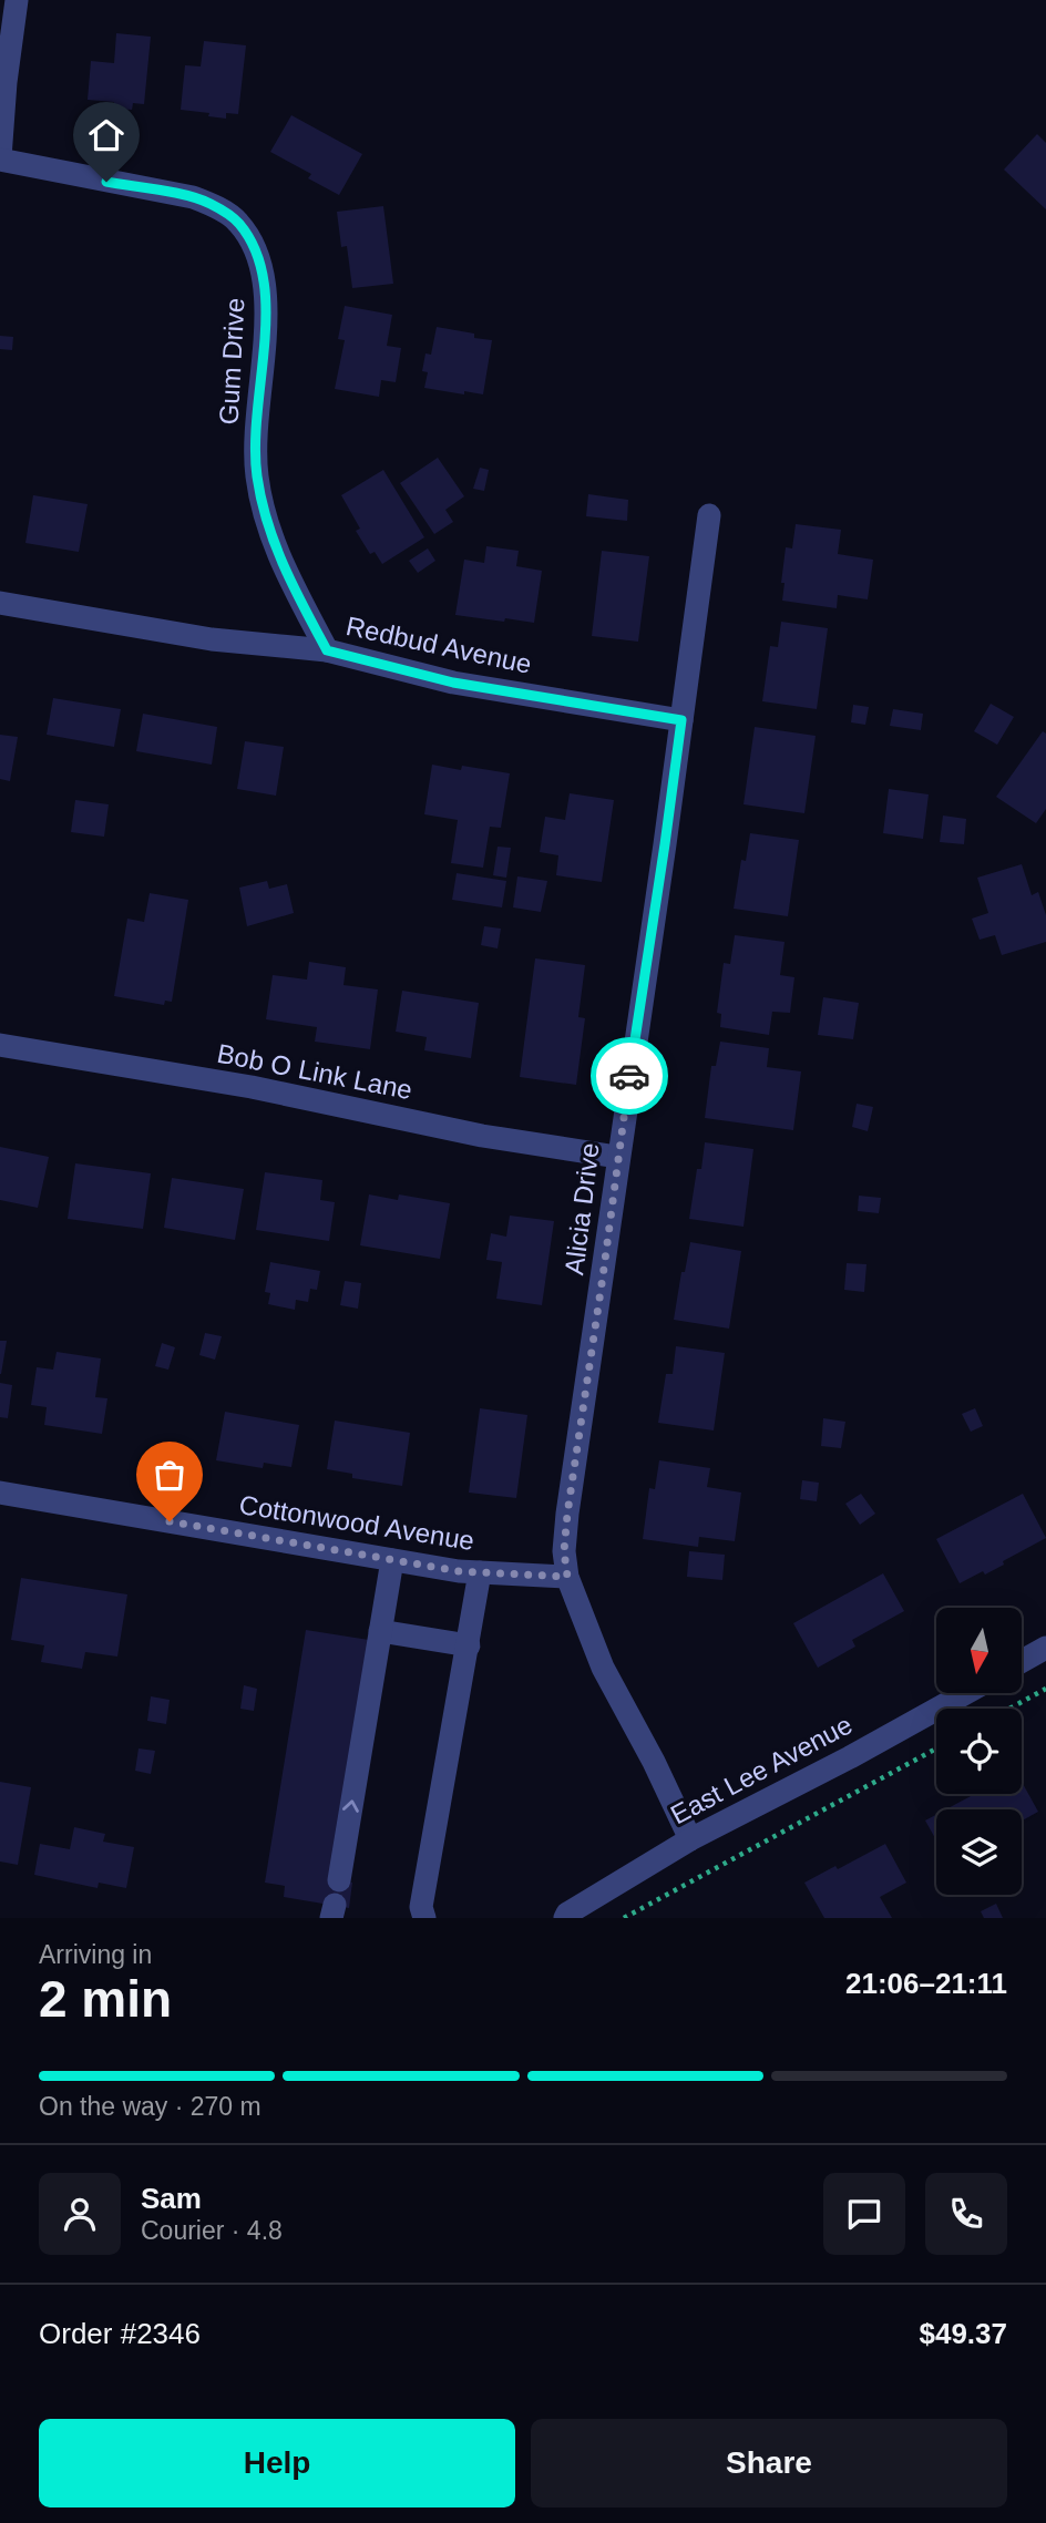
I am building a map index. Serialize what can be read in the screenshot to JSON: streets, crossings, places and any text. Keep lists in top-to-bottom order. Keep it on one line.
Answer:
{"streets":{"street":["Gum Drive","Redbud Avenue","Bob O Link Lane","Alicia Drive","Cottonwood Avenue","East Lee Avenue"]},"crossings":[["Gum Drive","Redbud Avenue"],["Redbud Avenue","Alicia Drive"],["Bob O Link Lane","Alicia Drive"],["Alicia Drive","Cottonwood Avenue"],["Alicia Drive","East Lee Avenue"]],"north":"bottom","page":{"heading":["2 min","Arriving in","21:06–21:11"],"panel":["Sam","Courier · 4.8","Order #2346","$49.37"],"bar":"On the way · 270 m","buttons":["Help","Share"]}}
